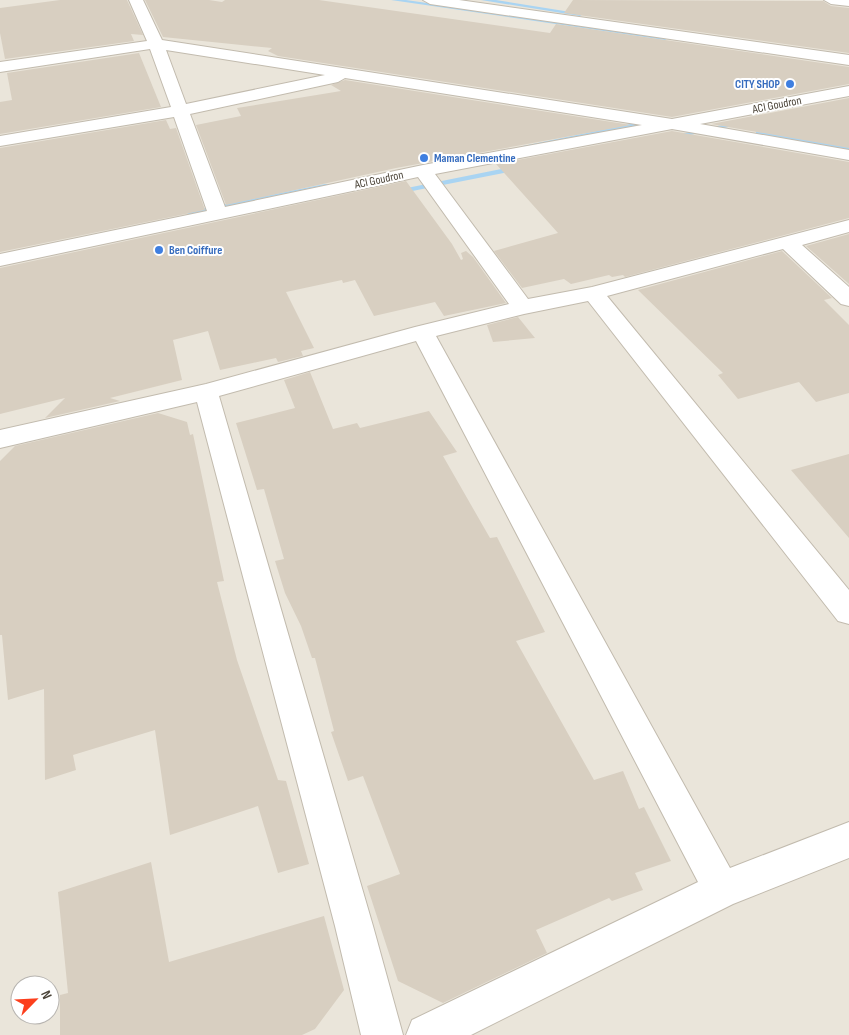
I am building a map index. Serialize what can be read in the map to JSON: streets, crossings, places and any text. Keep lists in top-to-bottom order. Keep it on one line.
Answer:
{"streets":{"street":["ACI Goudron"]},"places":["CITY SHOP","Maman Clementine","Ben Coiffure"],"north":"top right"}
